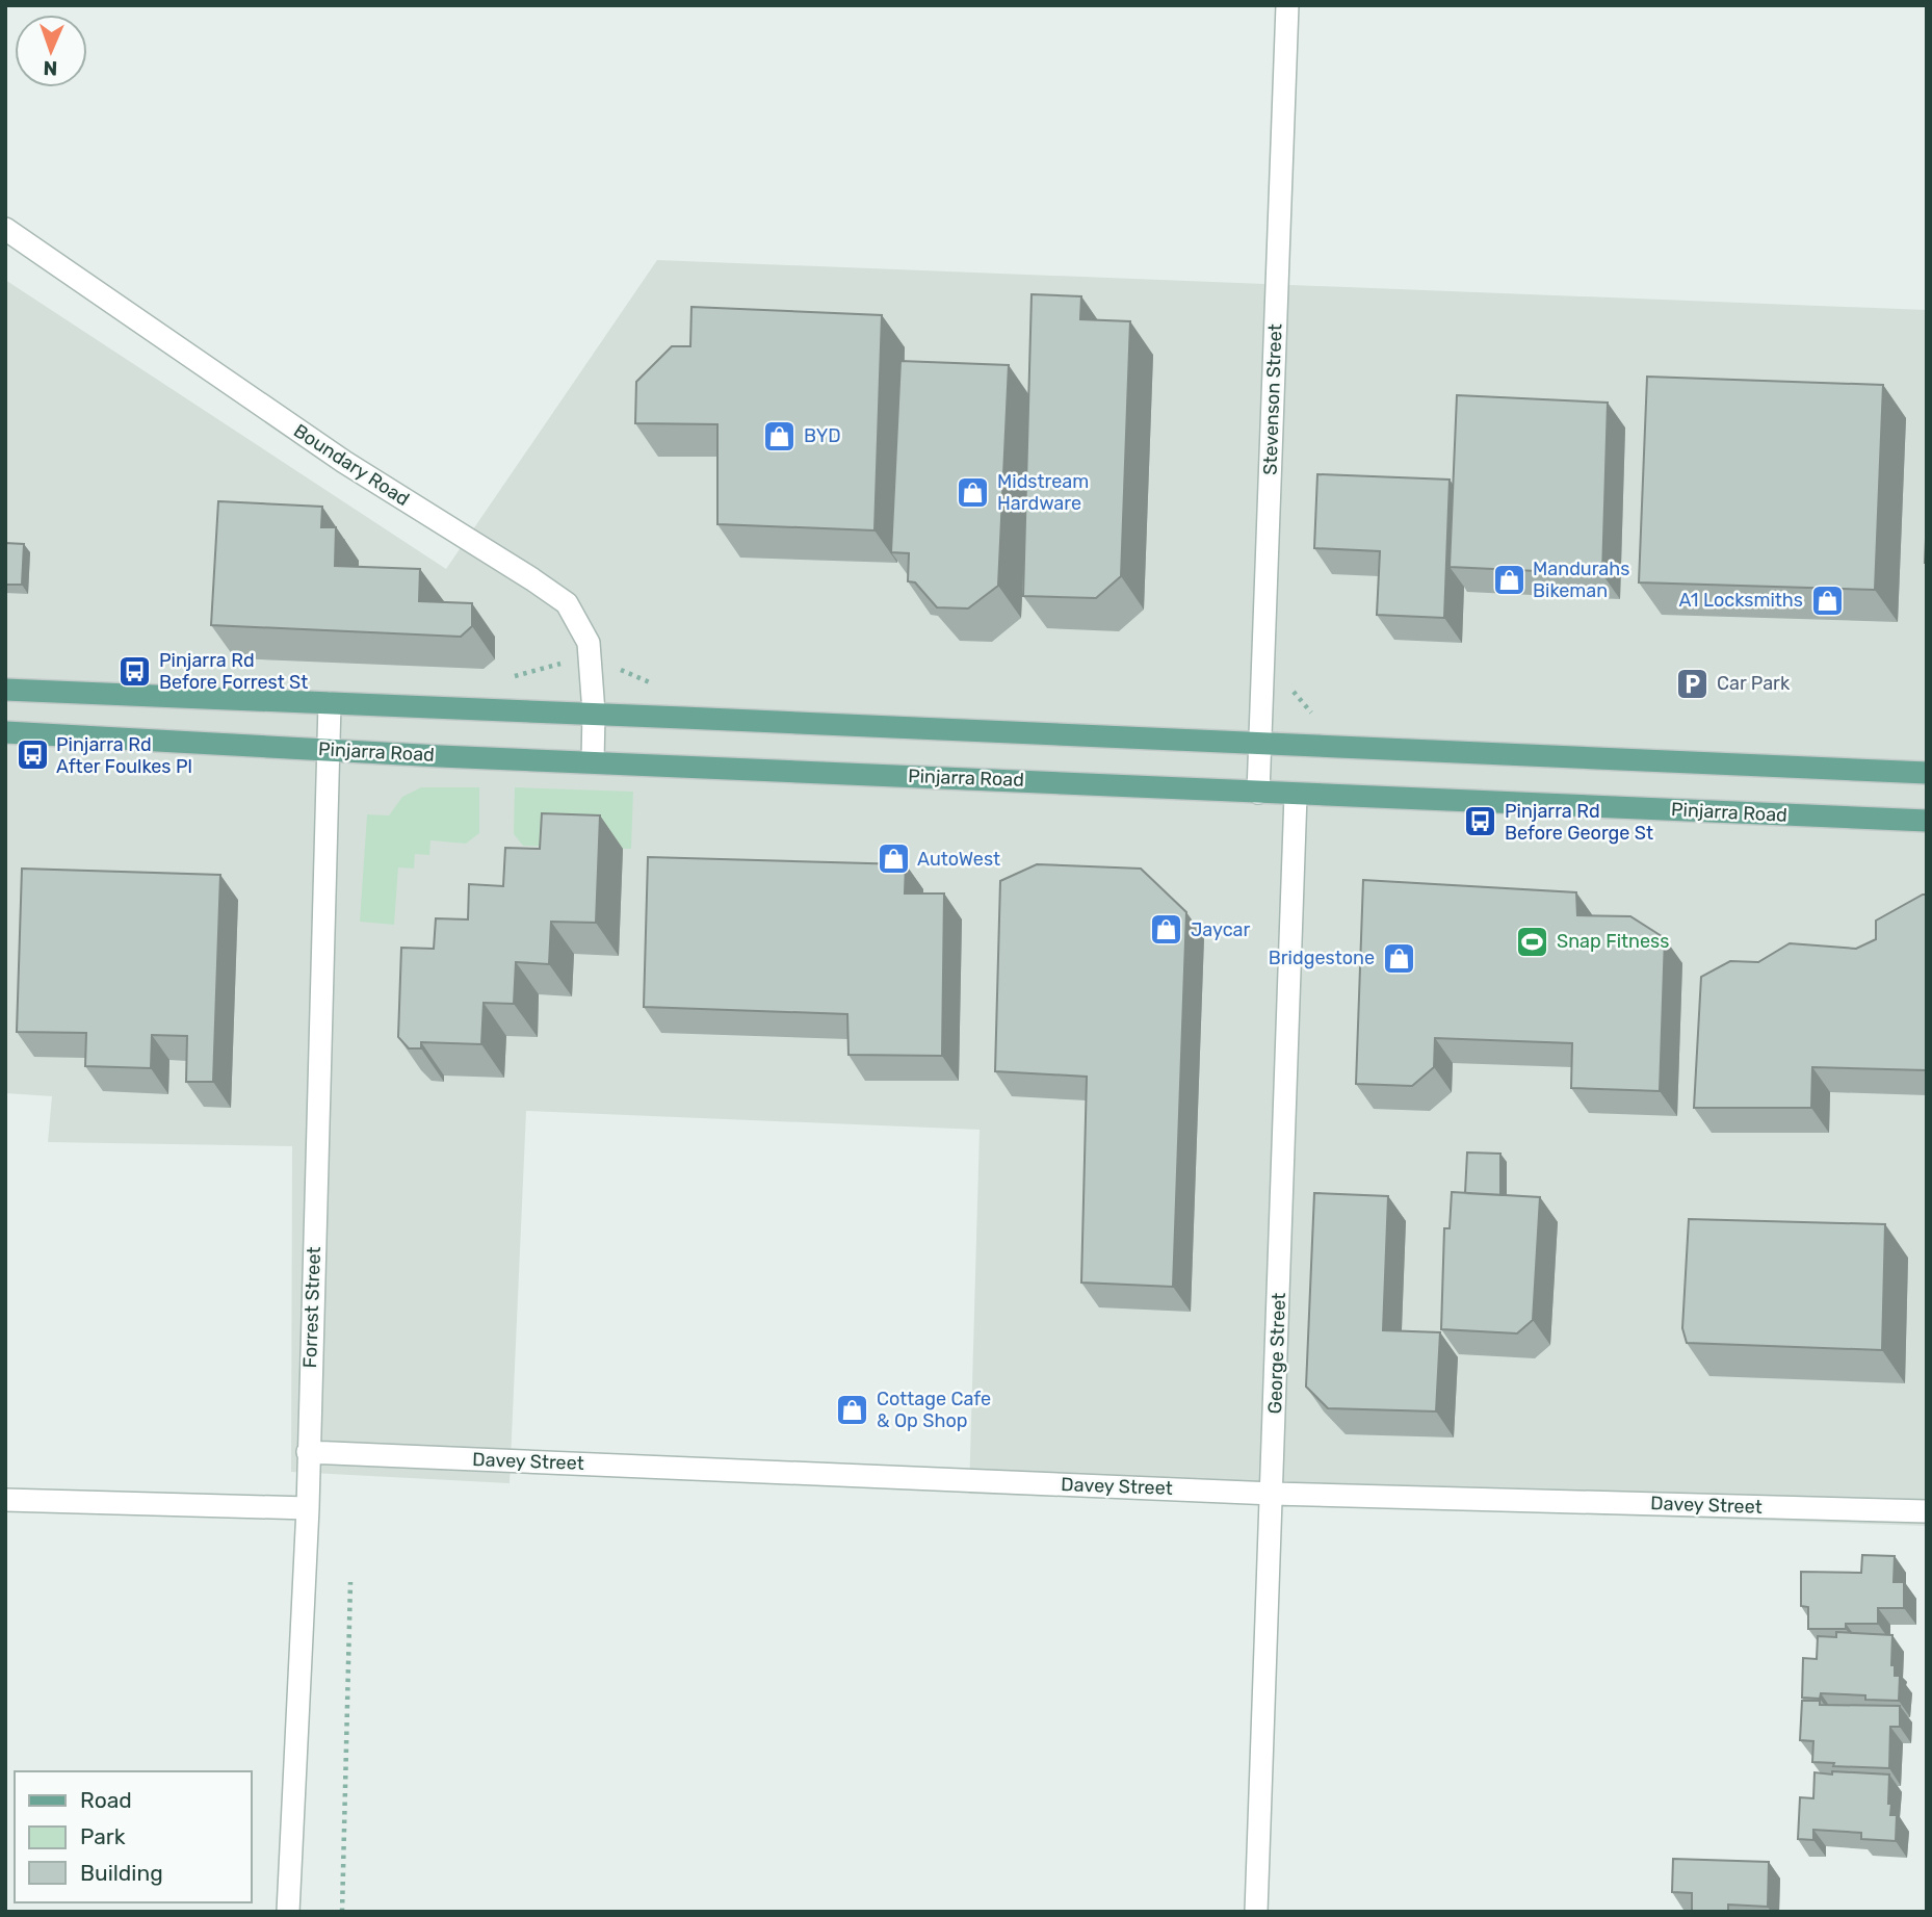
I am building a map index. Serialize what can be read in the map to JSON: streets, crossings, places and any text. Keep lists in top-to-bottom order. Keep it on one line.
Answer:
{"streets":{"main road":["Pinjarra Road"],"street":["Stevenson Street","Boundary Road","Forrest Street","George Street","Davey Street"]},"crossings":[["Stevenson Street","Pinjarra Road"],["Boundary Road","Pinjarra Road"],["Pinjarra Road","Forrest Street"],["Pinjarra Road","George Street"],["Forrest Street","Davey Street"],["George Street","Davey Street"]],"places":{"shop":["BYD","Midstream Hardware","Mandurahs Bikeman","A1 Locksmiths","AutoWest","Jaycar","Bridgestone","Cottage Cafe & Op Shop"],"bus stop":["Pinjarra Rd Before Forrest St","Pinjarra Rd After Foulkes Pl","Pinjarra Rd Before George St"],"parking":["Car Park"],"sports":["Snap Fitness"]},"legend":["Road","Park","Building"],"north":"bottom"}
